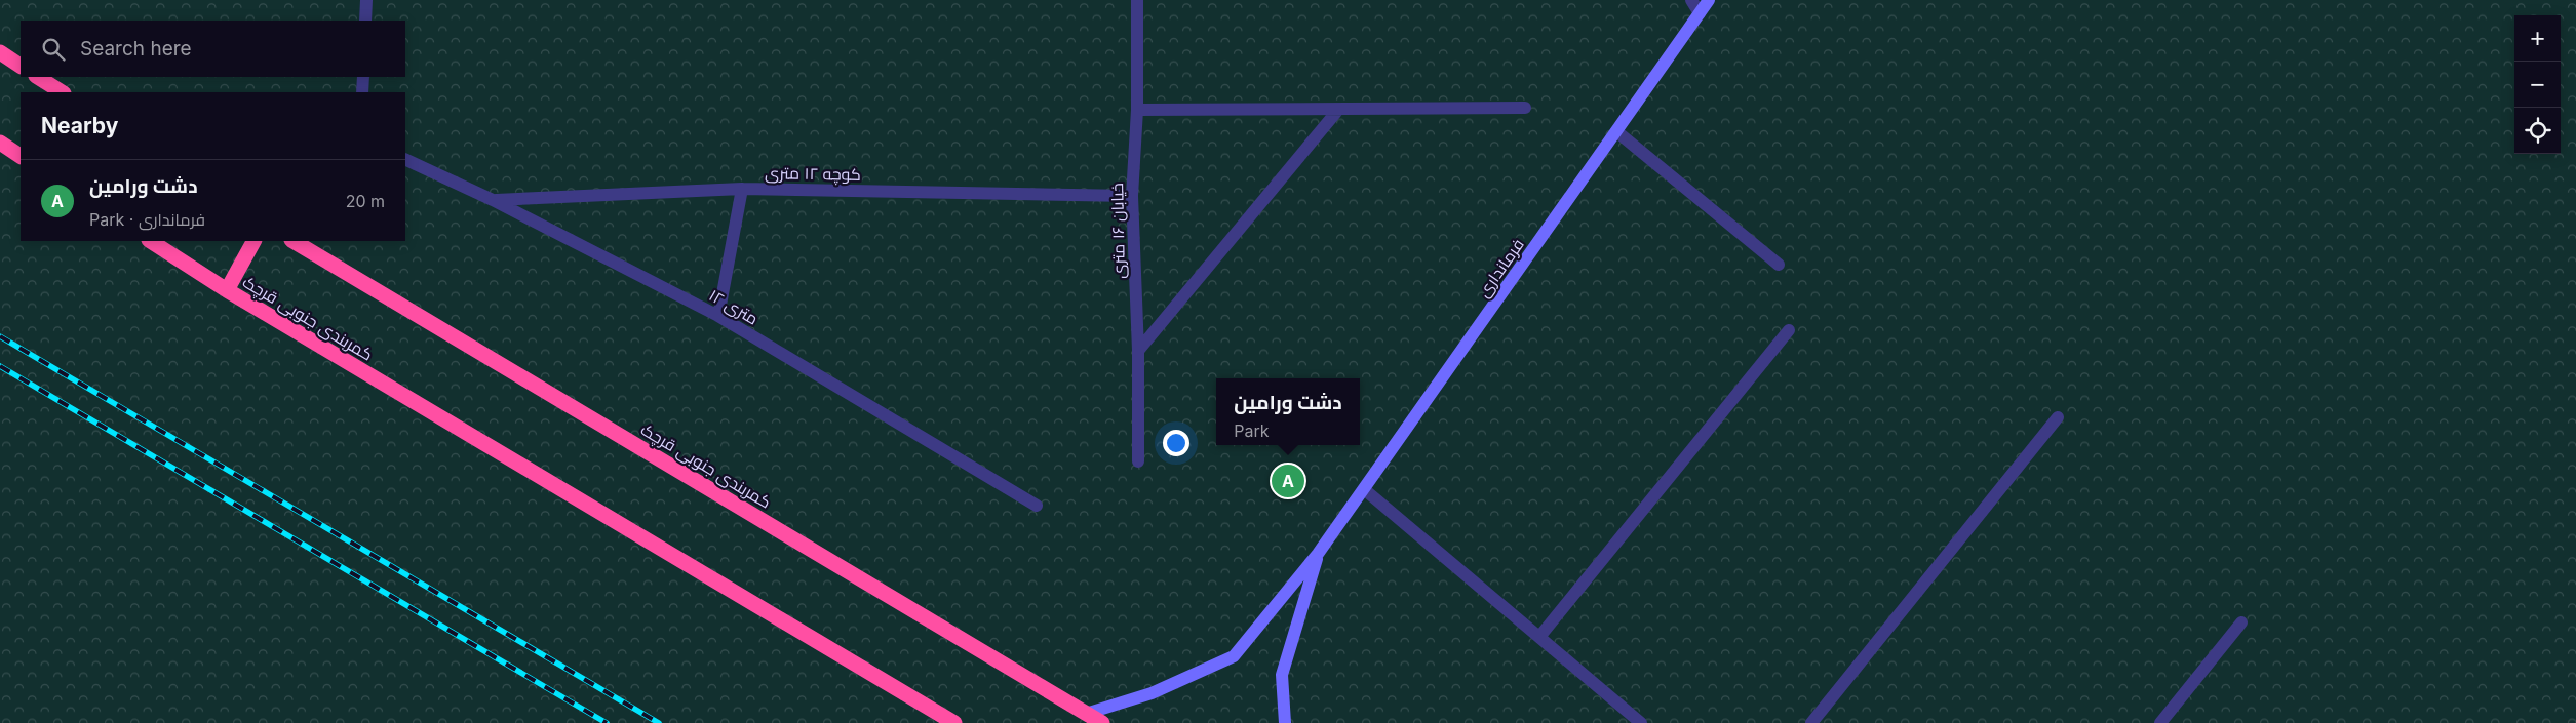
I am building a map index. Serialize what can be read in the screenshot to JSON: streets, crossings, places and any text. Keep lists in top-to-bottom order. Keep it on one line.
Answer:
{"streets":{"highway":["کمربندی جنوبی قرچک"],"street":["کوچه ۱۲ متری","خیابان ۱۶ متری","فرمانداری","۱۲ متری"]},"crossings":[["کوچه ۱۲ متری","خیابان ۱۶ متری"],["کوچه ۱۲ متری","۱۲ متری"],["فرمانداری","کمربندی جنوبی قرچک"]],"page":{"map_buttons":["+","−"],"search":"Search here","heading":"Nearby","list":[{"mark":"A","name":"دشت ورامین","note":"Park · فرمانداری","value":"20 m"}],"popup":["دشت ورامین","Park"],"pins":"A"}}
